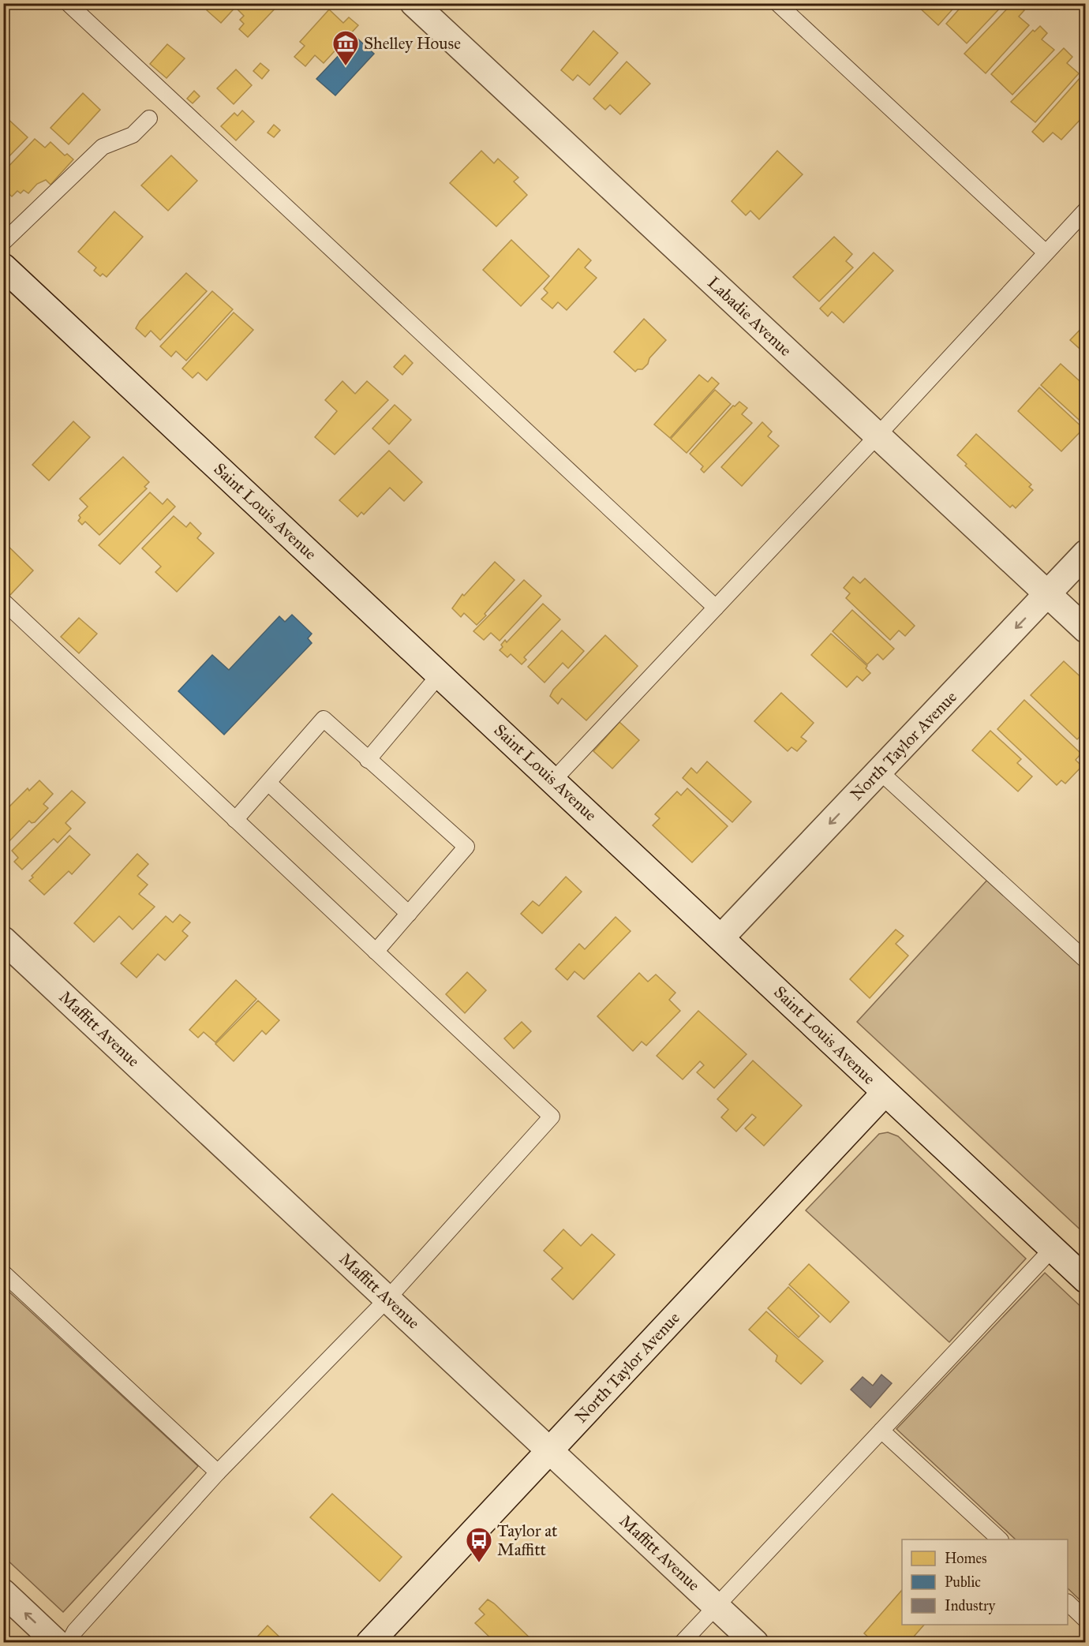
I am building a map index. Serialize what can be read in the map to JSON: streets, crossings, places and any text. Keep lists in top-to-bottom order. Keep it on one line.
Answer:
{"streets":{"street":["Labadie Avenue","Saint Louis Avenue","North Taylor Avenue","Maffitt Avenue"]},"crossings":[["Labadie Avenue","North Taylor Avenue"],["Saint Louis Avenue","North Taylor Avenue"],["North Taylor Avenue","Maffitt Avenue"]],"one_way":["North Taylor Avenue"],"places":{"museum":["Shelley House"],"bus stop":["Taylor at Maffitt"]},"legend":["Homes","Public","Industry"]}
